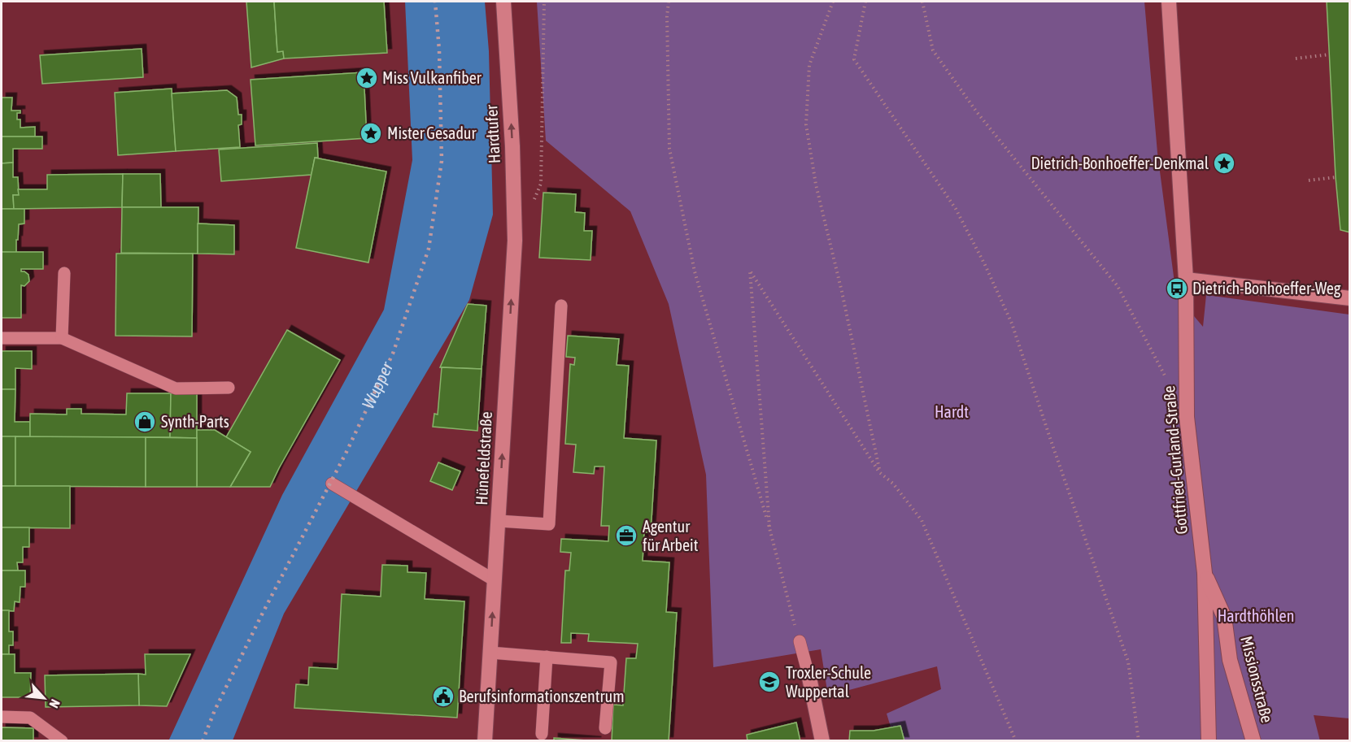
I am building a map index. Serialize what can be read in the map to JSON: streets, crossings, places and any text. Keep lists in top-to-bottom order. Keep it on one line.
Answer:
{"streets":{"street":["Hardtufer","Hünefeldstraße","Gottfried-Gurland-Straße","Missionsstraße"]},"crossings":[["Hardtufer","Hünefeldstraße"],["Gottfried-Gurland-Straße","Missionsstraße"]],"one_way":["Hardtufer","Hünefeldstraße"],"water":["Wupper"],"parks":["Hardt","Hardthöhlen"],"places":{"place":["Miss Vulkanfiber","Mister Gesadur","Dietrich-Bonhoeffer-Denkmal"],"bus stop":["Dietrich-Bonhoeffer-Weg"],"shop":["Synth-Parts"],"office":["Agentur für Arbeit"],"school or university":["Troxler-Schule Wuppertal"],"public building":["Berufsinformationszentrum"]},"north":"bottom right"}
